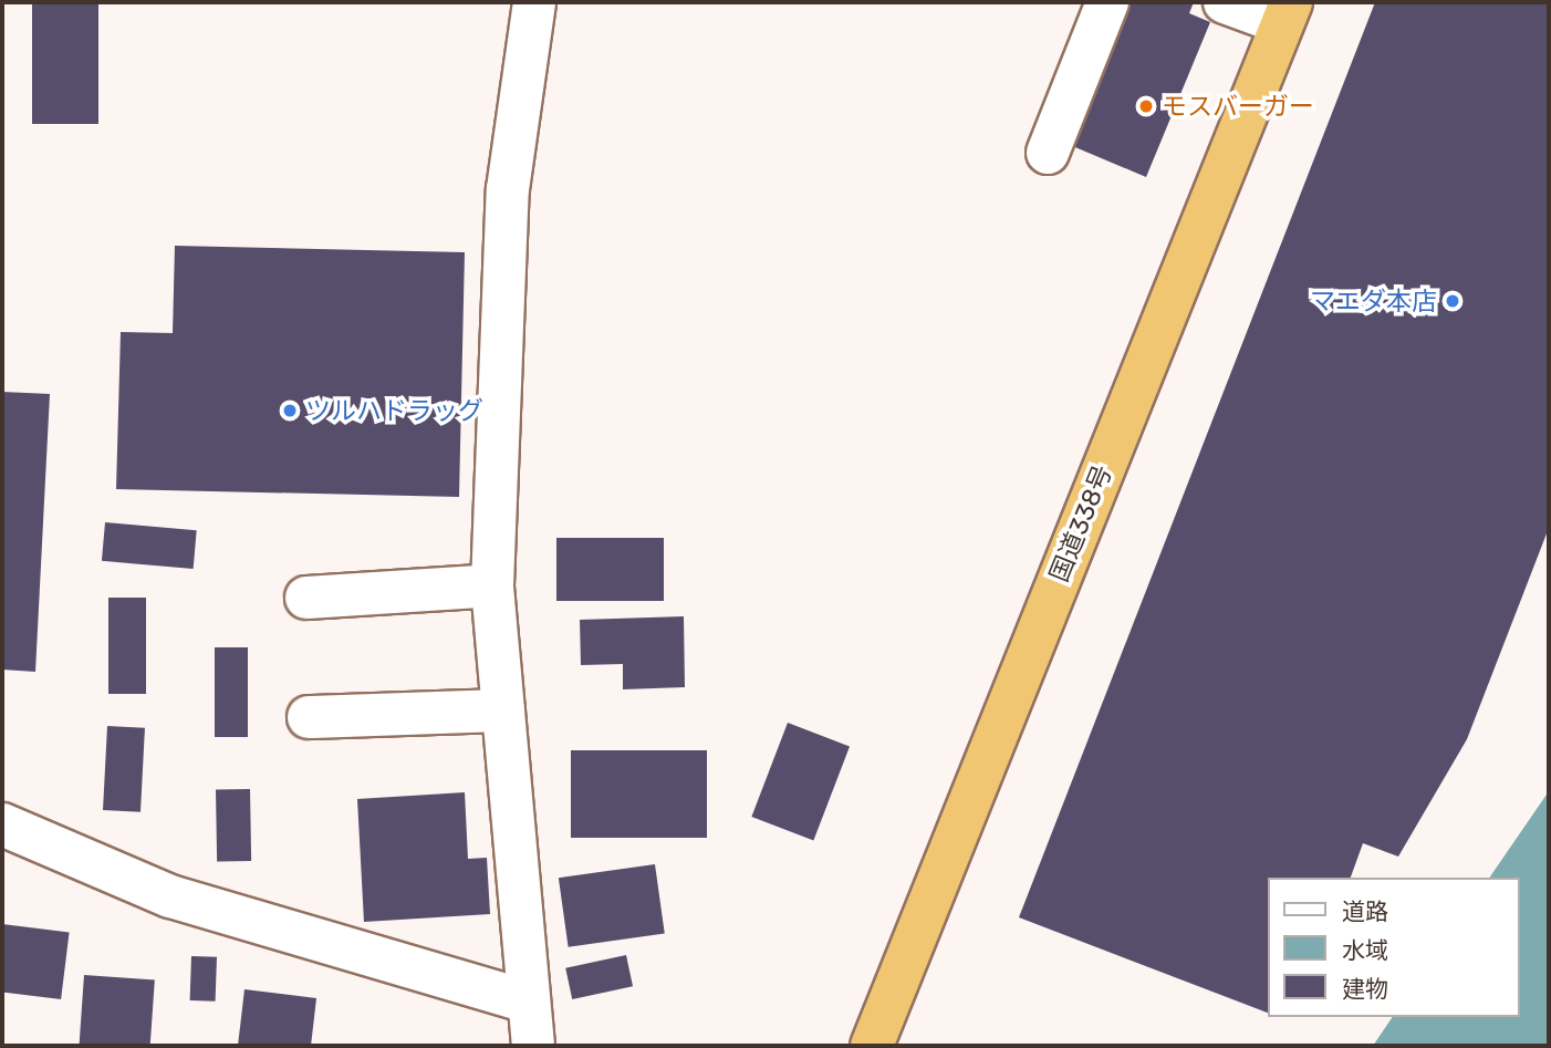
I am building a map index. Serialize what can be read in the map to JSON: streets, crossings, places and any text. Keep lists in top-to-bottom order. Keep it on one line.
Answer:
{"streets":{"highway":["国道338号"]},"places":["モスバーガー","マエダ本店","ツルハドラッグ"],"legend":["道路","水域","建物"]}
